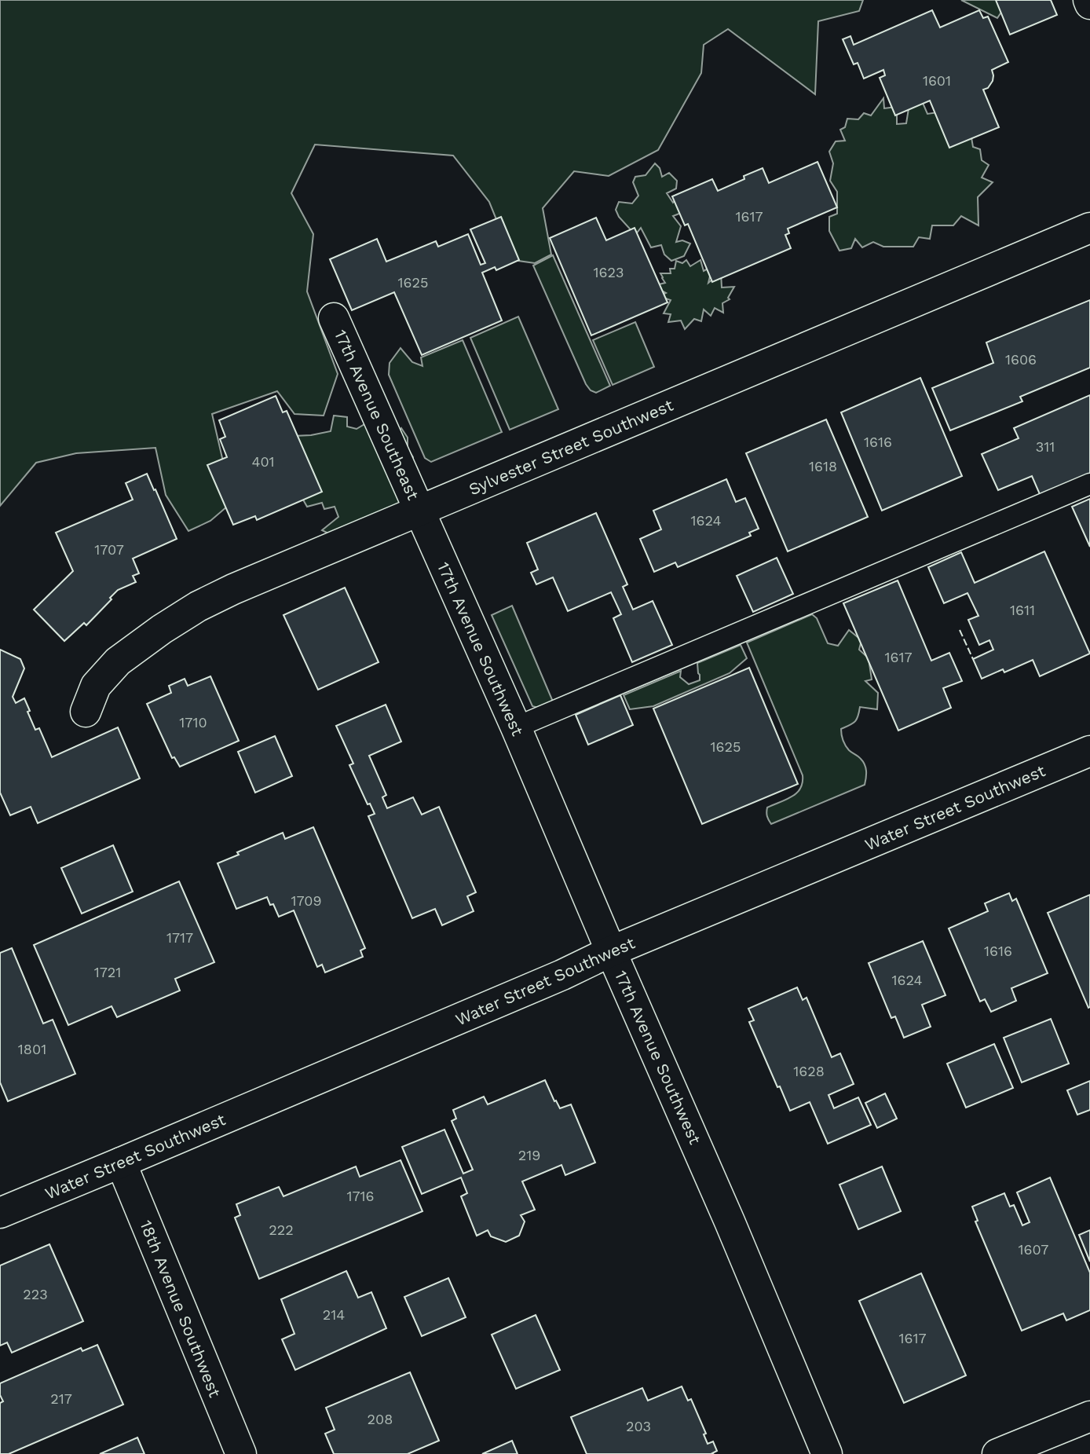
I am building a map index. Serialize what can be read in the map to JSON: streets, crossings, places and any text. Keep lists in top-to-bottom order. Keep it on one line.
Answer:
{"streets":{"street":["17th Avenue Southeast","Sylvester Street Southwest","17th Avenue Southwest","Water Street Southwest","18th Avenue Southwest"]},"crossings":[["17th Avenue Southeast","Sylvester Street Southwest"],["17th Avenue Southeast","17th Avenue Southwest"],["Sylvester Street Southwest","17th Avenue Southwest"],["17th Avenue Southwest","Water Street Southwest"],["Water Street Southwest","18th Avenue Southwest"]],"house_numbers":["1601","1617","1623","1625","1606","1616","311","401","1618","1624","1707","1611","1617","1710","1625","1709","1717","1616","1721","1624","1801","1628","219","1716","222","1607","223","214","1617","217","208","203"]}
